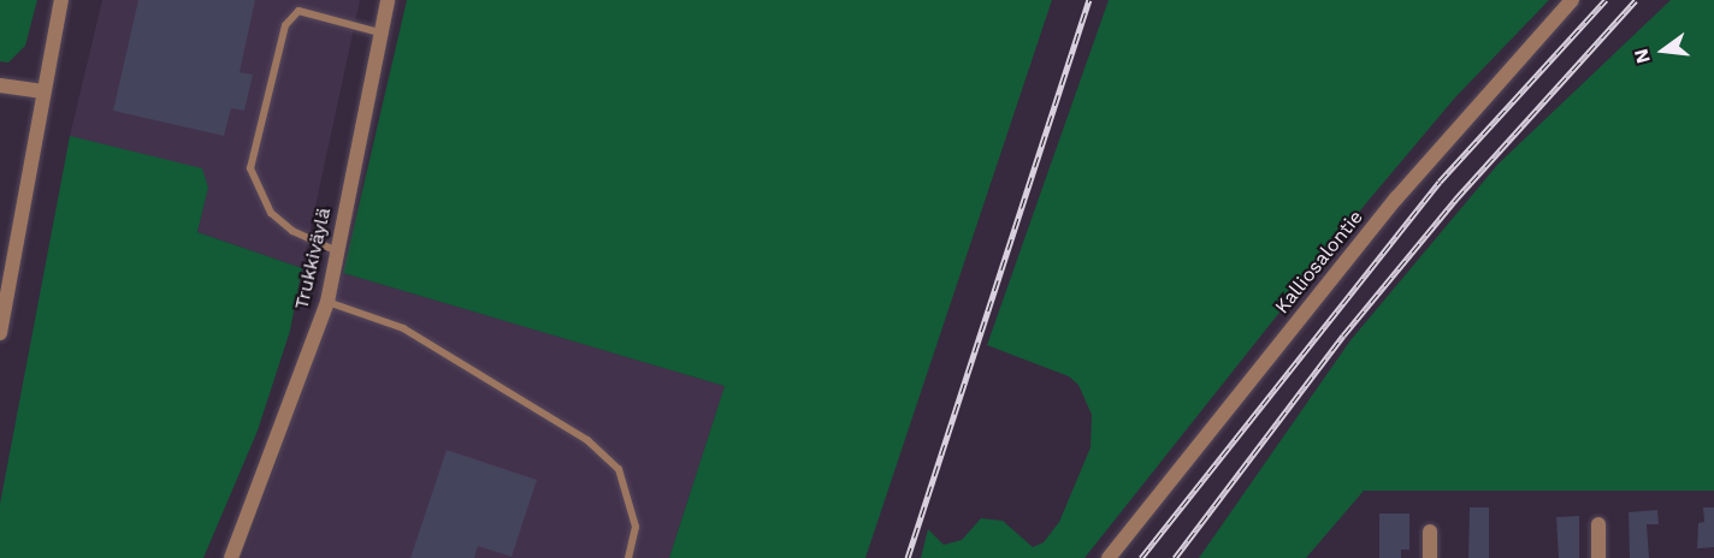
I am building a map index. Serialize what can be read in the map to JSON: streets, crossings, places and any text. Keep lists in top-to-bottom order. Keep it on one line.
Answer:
{"streets":{"street":["Trukkiväylä","Kalliosalontie"]},"north":"left"}
